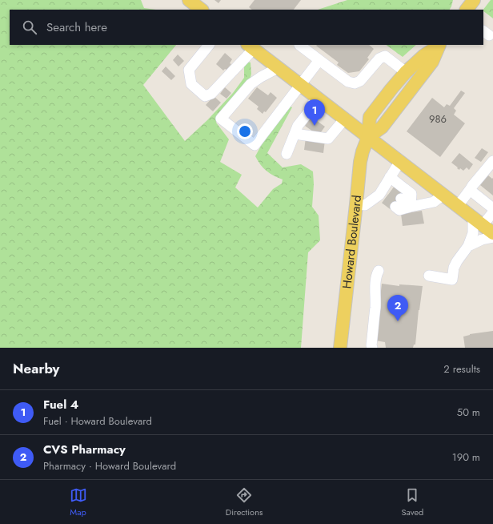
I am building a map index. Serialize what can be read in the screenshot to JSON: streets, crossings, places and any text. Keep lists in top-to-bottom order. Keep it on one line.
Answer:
{"streets":{"main road":["Howard Boulevard"]},"house_numbers":["986"],"page":{"search":"Search here","pins":["1","2"],"heading":["Nearby","2 results"],"list":[{"mark":"1","name":"Fuel 4","note":"Fuel · Howard Boulevard","value":"50 m"},{"mark":"2","name":"CVS Pharmacy","note":"Pharmacy · Howard Boulevard","value":"190 m"}],"nav":["Map","Directions","Saved"]}}
